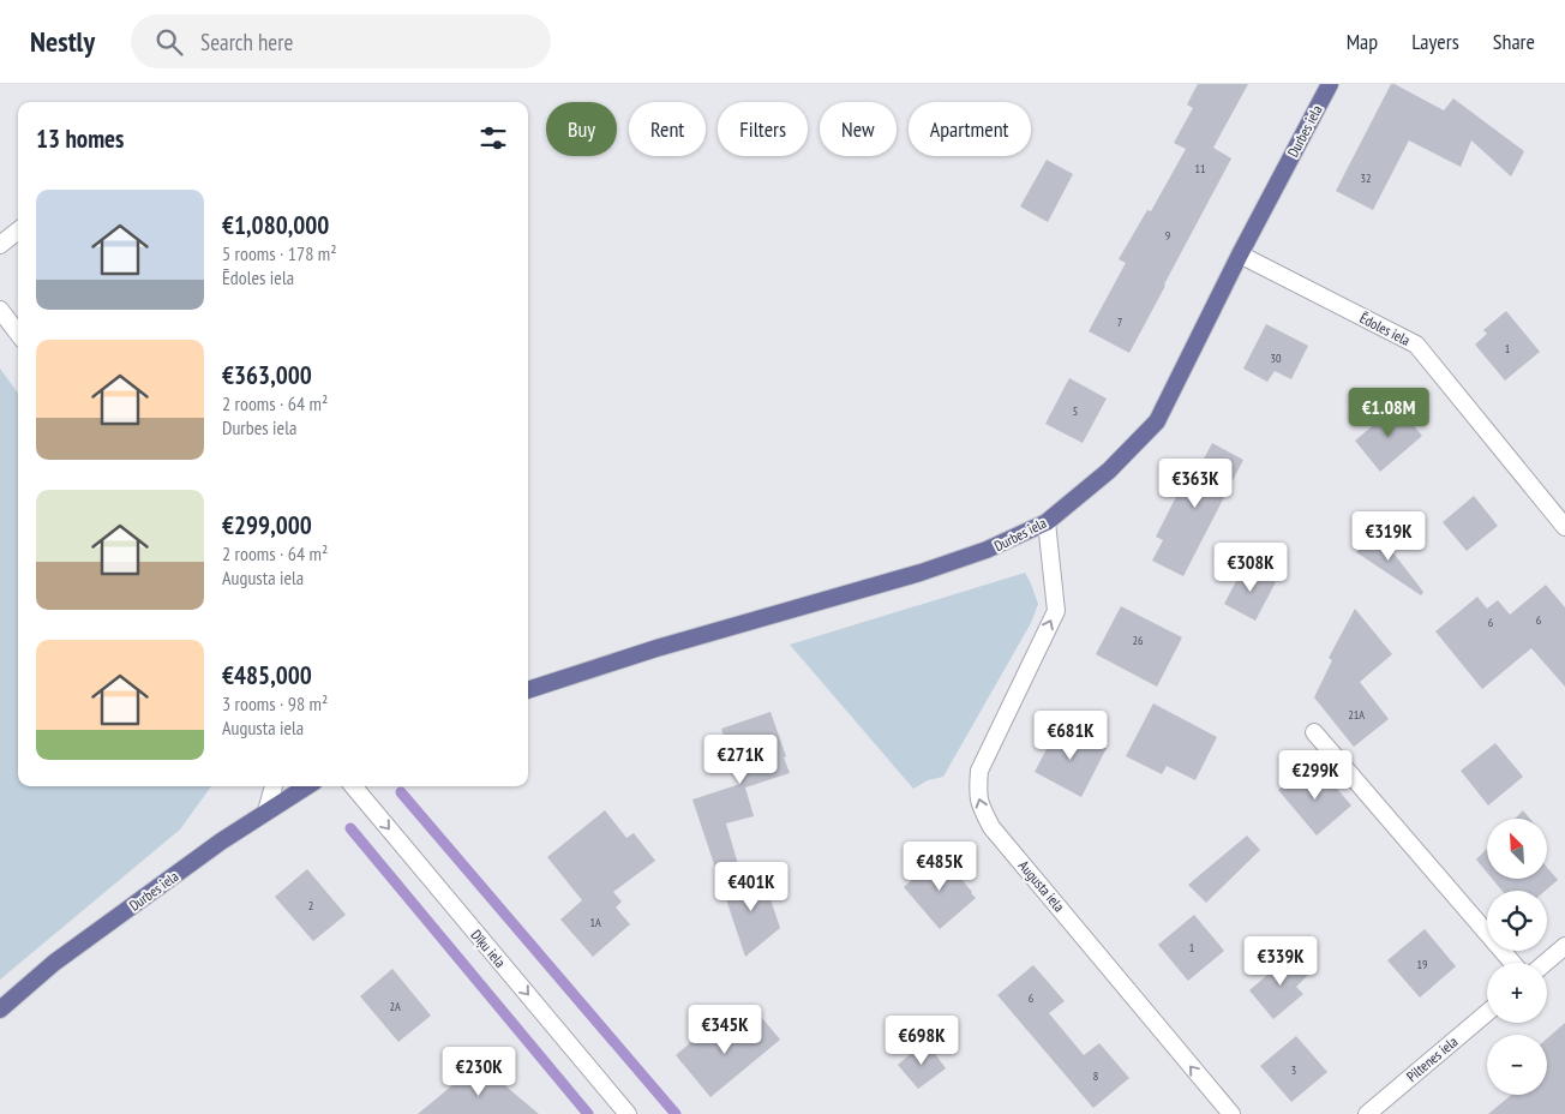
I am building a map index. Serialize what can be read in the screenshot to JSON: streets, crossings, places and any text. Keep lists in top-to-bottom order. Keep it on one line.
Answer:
{"streets":{"main road":["Durbes iela"],"street":["Ēdoles iela","Augusta iela","Dīķu iela","Piltenes iela"]},"crossings":[["Durbes iela","Ēdoles iela"],["Durbes iela","Augusta iela"]],"one_way":["Augusta iela","Dīķu iela"],"house_numbers":["11","32","9","7","1","30","5","6","6","26","21A","2","1A","1","19","6","2A","3","8"],"north":"top left","page":{"header":"Nestly","search":"Search here","nav":["Map","Layers","Share"],"chip":["Buy","Rent","Filters","New","Apartment"],"heading":"13 homes","list":[{"name":"€1,080,000","note":"5 rooms · 178 m² · Ēdoles iela"},{"name":"€363,000","note":"2 rooms · 64 m² · Durbes iela"},{"name":"€299,000","note":"2 rooms · 64 m² · Augusta iela"},{"name":"€485,000","note":"3 rooms · 98 m² · Augusta iela"}],"price":["€1.08M","€363K","€319K","€308K","€681K","€271K","€299K","€485K","€401K","€339K","€345K","€698K","€230K"],"map_buttons":["+","−"]}}
